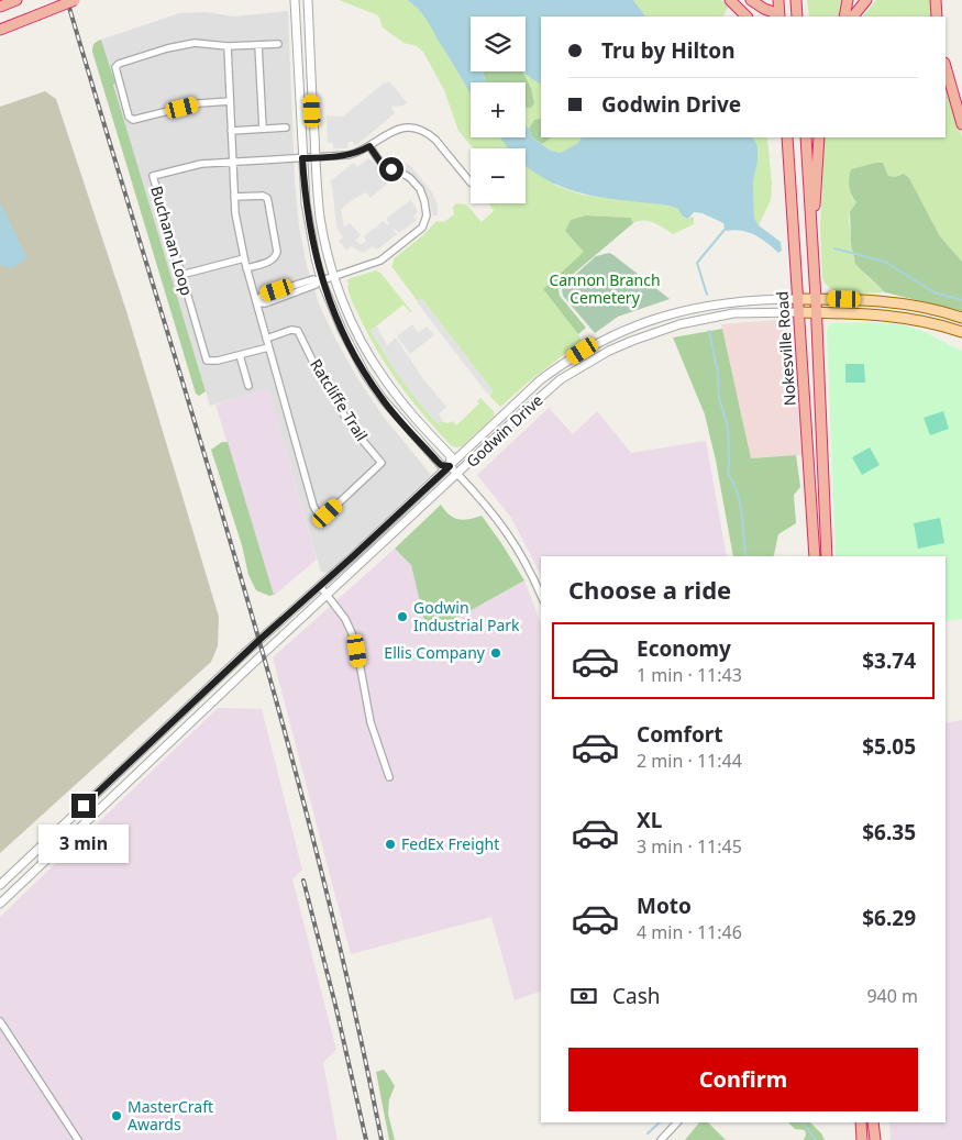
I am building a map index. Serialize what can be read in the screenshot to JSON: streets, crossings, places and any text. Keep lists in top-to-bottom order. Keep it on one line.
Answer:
{"streets":{"highway":["Nokesville Road"],"main road":["Godwin Drive"],"street":["Buchanan Loop","Ratcliffe Trail"]},"crossings":[["Buchanan Loop","Ratcliffe Trail"],["Nokesville Road","Godwin Drive"]],"parks":["Cannon Branch Cemetery"],"places":["Godwin Industrial Park","Ellis Company","FedEx Freight","MasterCraft Awards"],"page":{"map_buttons":["+","−"],"banner":["Tru by Hilton","Godwin Drive"],"heading":"Choose a ride","list":[{"name":"Economy","note":"1 min · 11:43","value":"$3.74"},{"name":"Comfort","note":"2 min · 11:44","value":"$5.05"},{"name":"XL","note":"3 min · 11:45","value":"$6.35"},{"name":"Moto","note":"4 min · 11:46","value":"$6.29"}],"bubble":"3 min","pay":["Cash","940 m"],"buttons":"Confirm"}}
